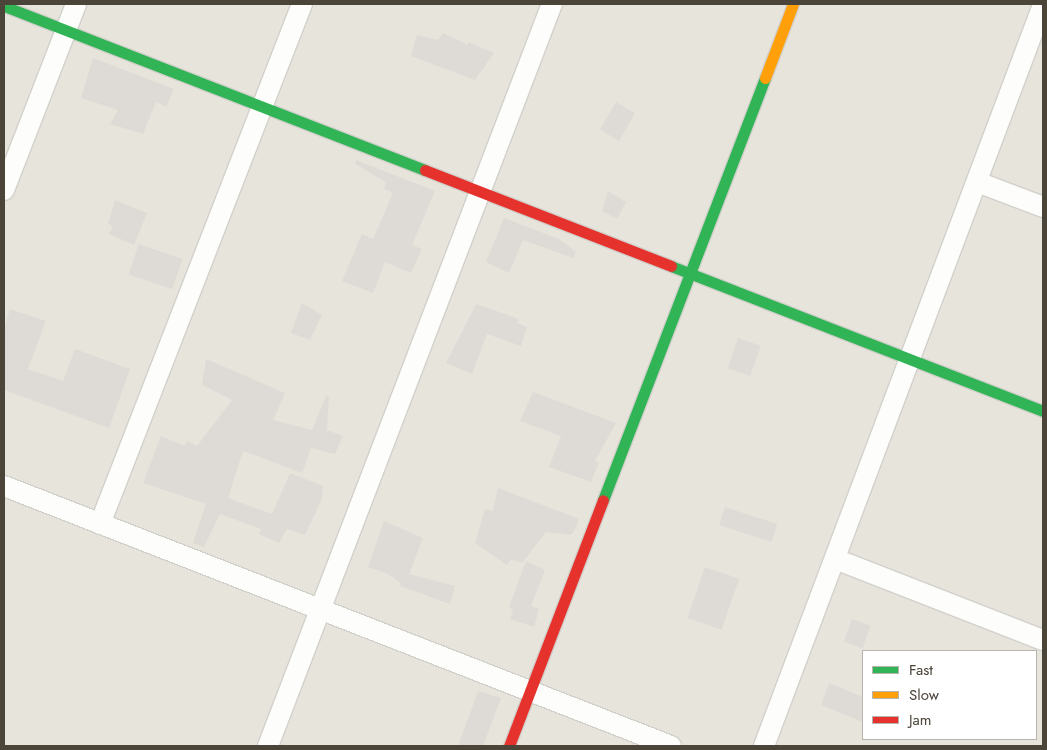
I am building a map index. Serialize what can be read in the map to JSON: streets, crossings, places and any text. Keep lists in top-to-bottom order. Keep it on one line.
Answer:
{"legend":["Fast","Slow","Jam"]}
